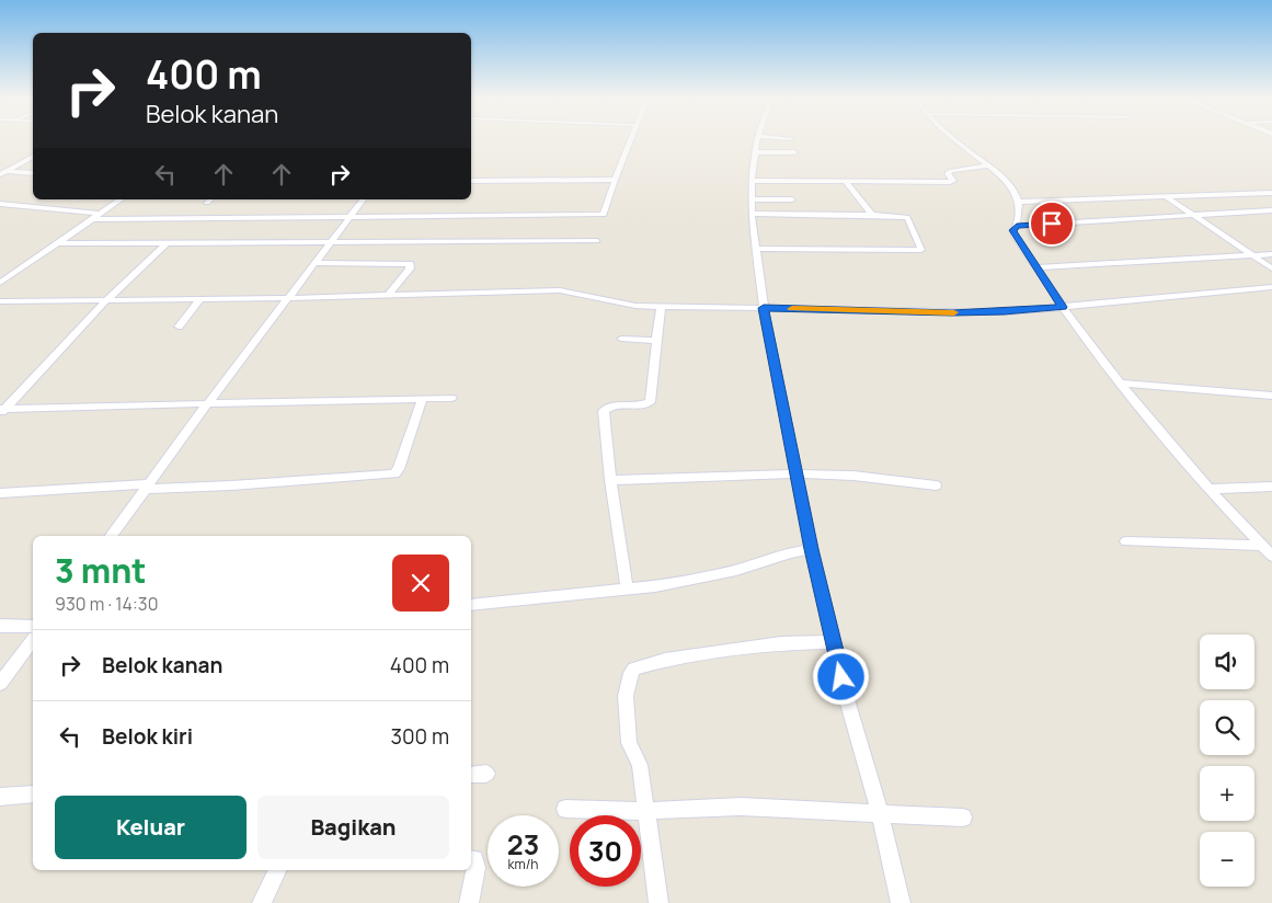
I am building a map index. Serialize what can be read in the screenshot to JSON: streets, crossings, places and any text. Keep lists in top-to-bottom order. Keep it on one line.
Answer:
{"page":{"turn":["400 m","Belok kanan"],"heading":["3 mnt","930 m · 14:30"],"list":[{"name":"Belok kanan","value":"400 m"},{"name":"Belok kiri","value":"300 m"}],"map_buttons":["+","−"],"buttons":["Keluar","Bagikan"],"speed":"23 km/h","limit":"30"}}
